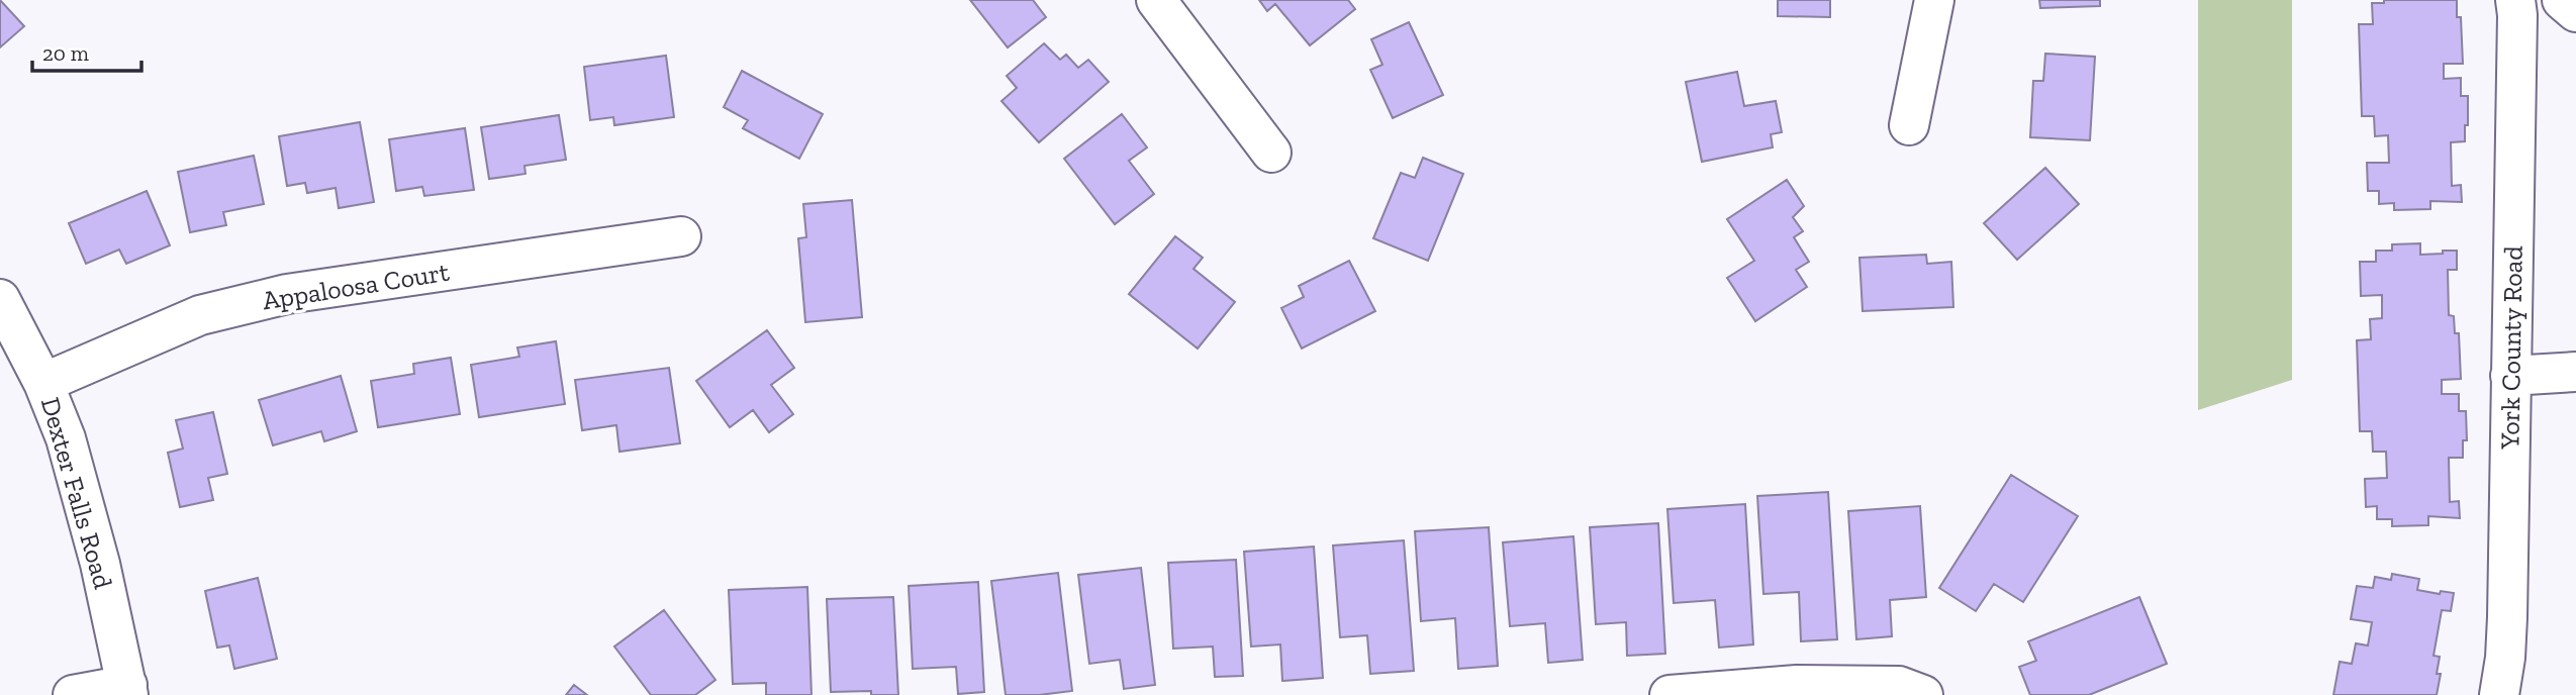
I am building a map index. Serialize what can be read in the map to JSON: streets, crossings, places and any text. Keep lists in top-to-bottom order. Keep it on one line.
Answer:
{"streets":{"street":["Appaloosa Court","York County Road","Dexter Falls Road"]},"crossings":[["Appaloosa Court","Dexter Falls Road"]],"scale_bar":"20 m"}
